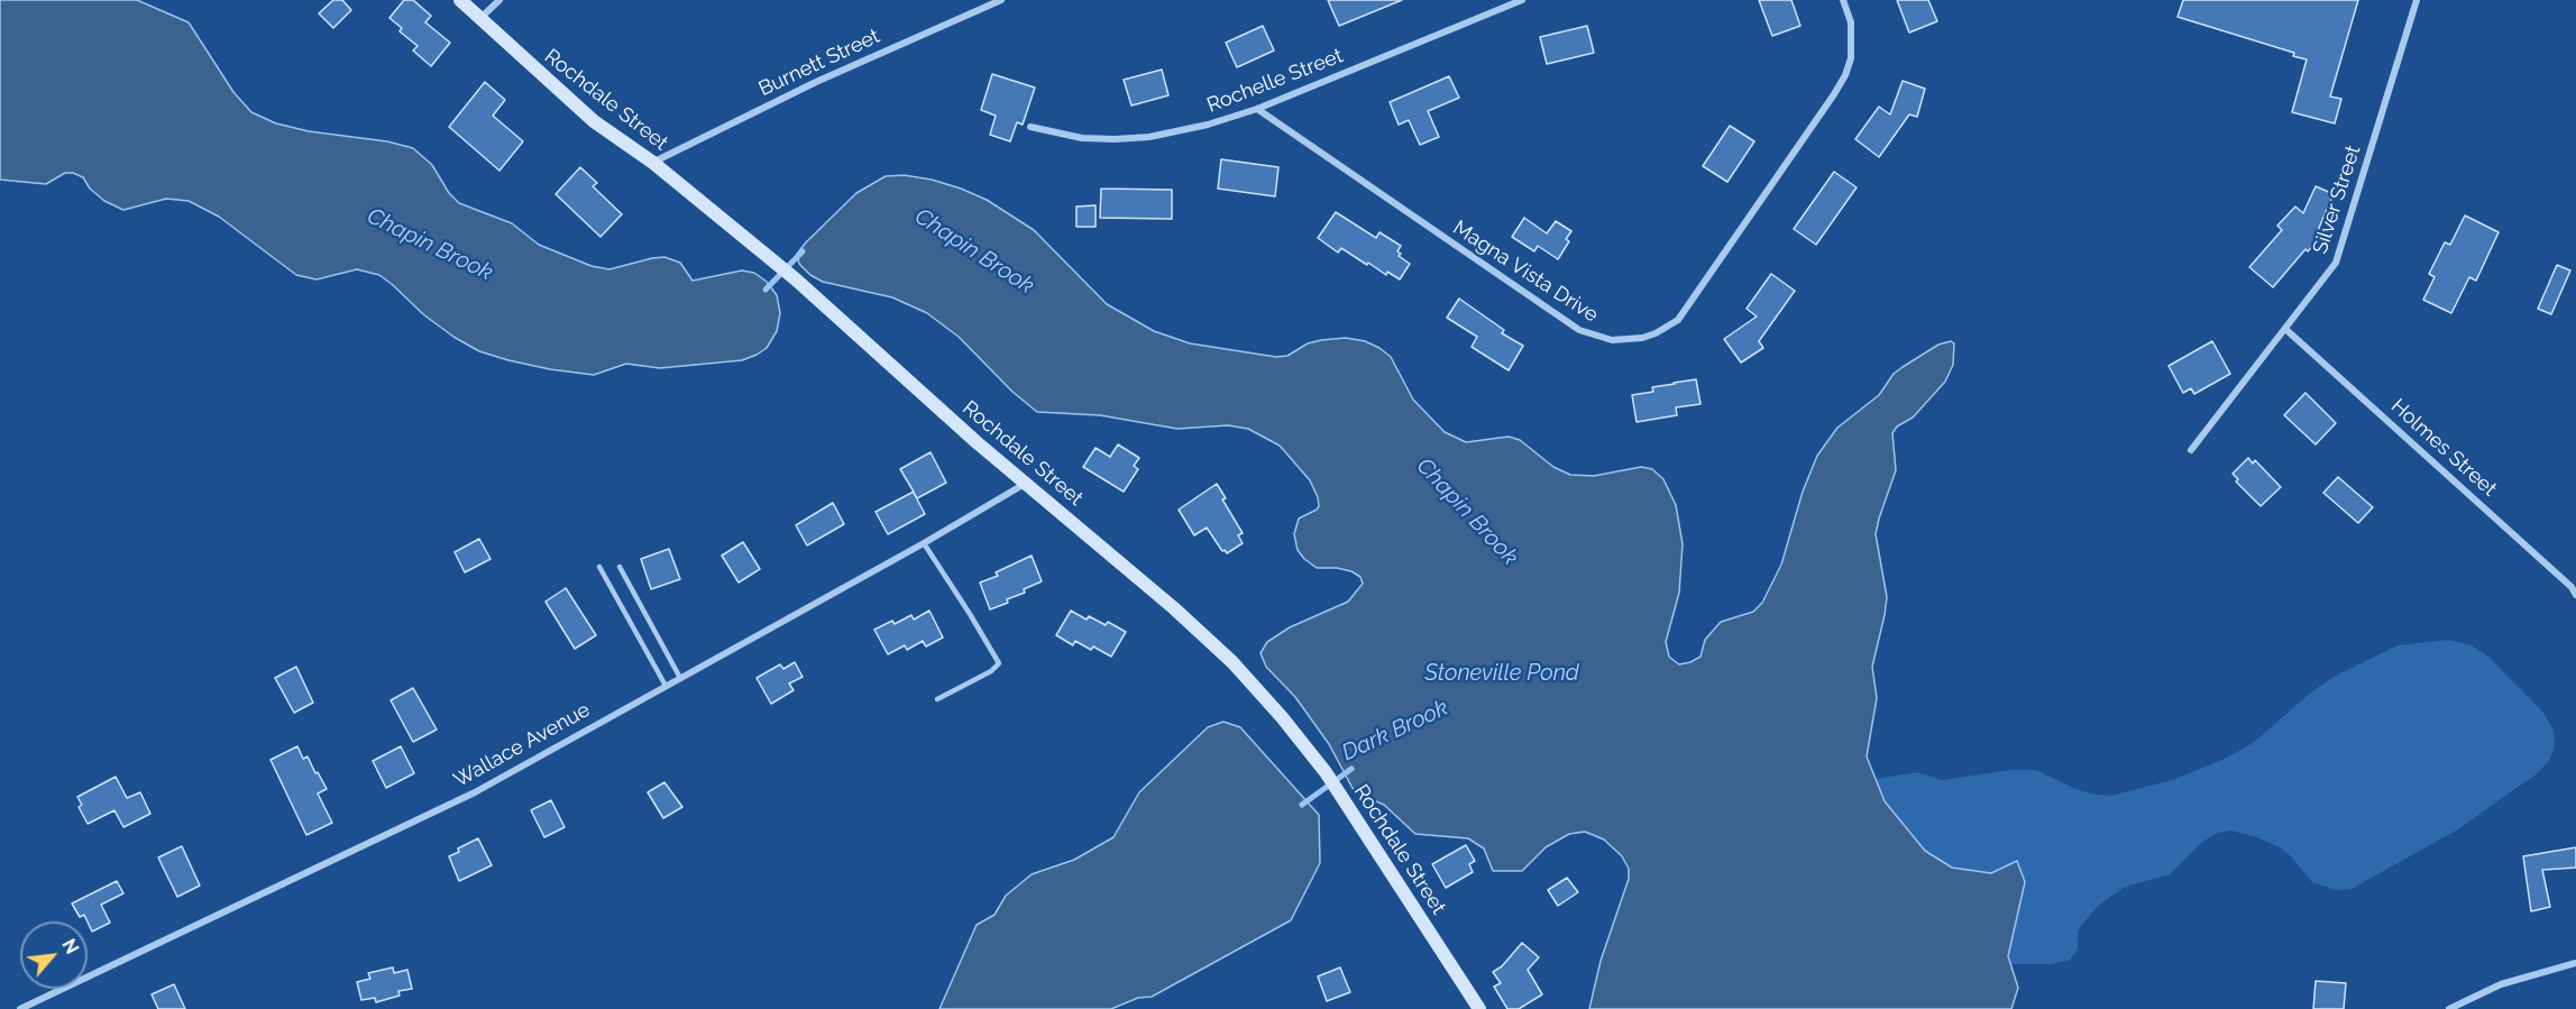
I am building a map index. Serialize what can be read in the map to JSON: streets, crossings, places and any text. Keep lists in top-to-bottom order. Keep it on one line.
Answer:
{"streets":{"street":["Burnett Street","Rochelle Street","Rochdale Street","Silver Street","Magna Vista Drive","Holmes Street","Wallace Avenue"]},"crossings":[["Burnett Street","Rochdale Street"],["Rochelle Street","Magna Vista Drive"],["Rochdale Street","Wallace Avenue"],["Silver Street","Holmes Street"]],"water":["Chapin Brook","Stoneville Pond","Dark Brook"],"north":"top right"}
